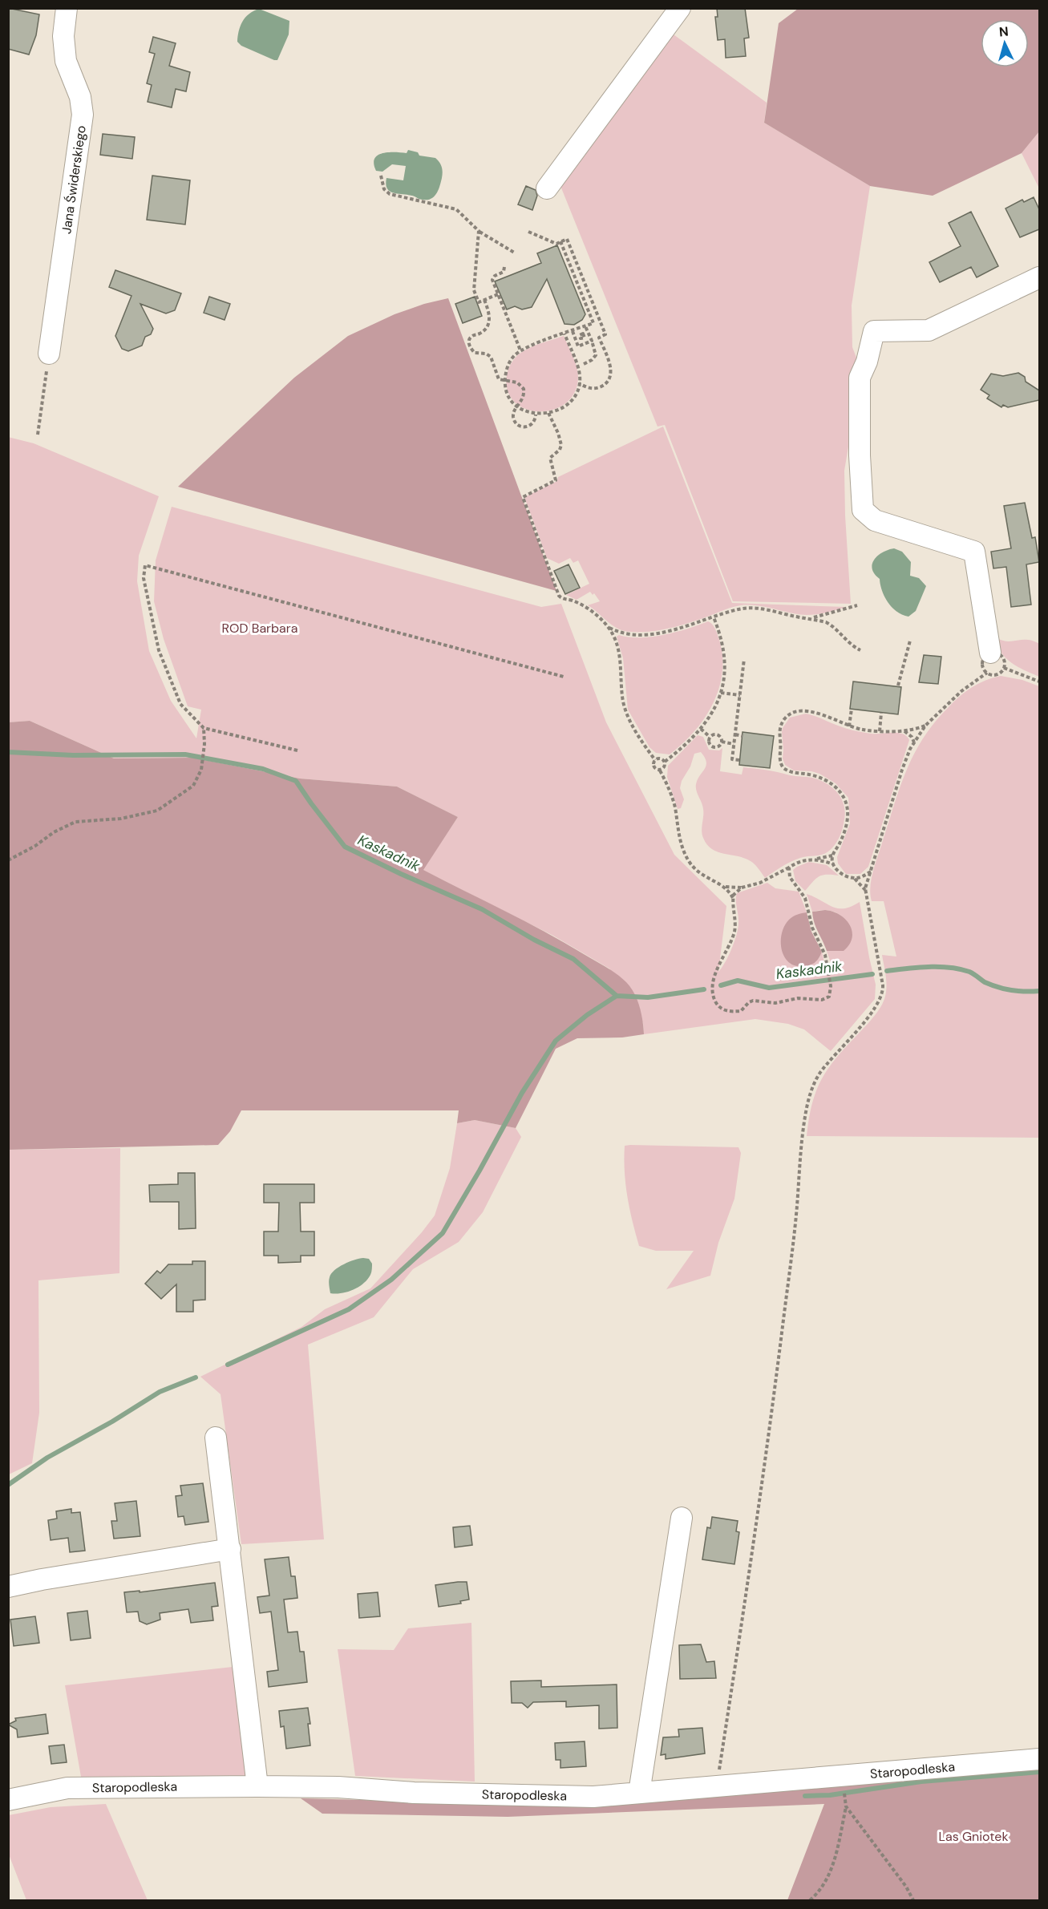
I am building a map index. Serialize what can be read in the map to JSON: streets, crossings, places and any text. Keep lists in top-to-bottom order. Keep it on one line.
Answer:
{"streets":{"street":["Jana Świderskiego","Staropodleska"]},"water":["Kaskadnik"],"parks":["ROD Barbara","Las Gniotek"],"north":"top"}
